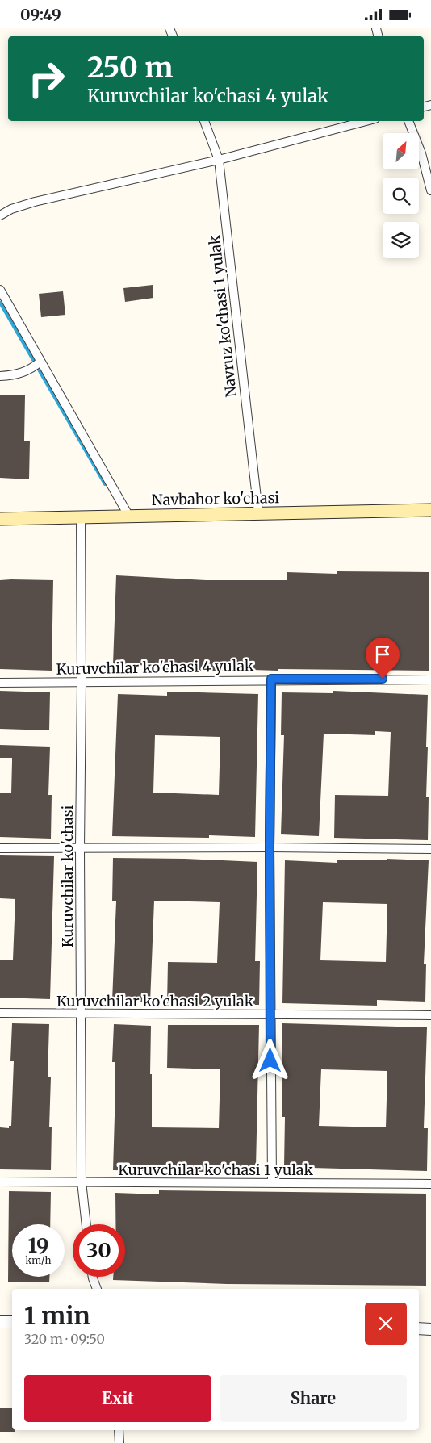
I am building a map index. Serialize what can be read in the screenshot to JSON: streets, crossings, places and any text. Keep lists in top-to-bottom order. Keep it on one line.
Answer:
{"streets":{"main road":["Navbahor ko'chasi"],"street":["Navruz ko'chasi 1 yulak","Kuruvchilar ko'chasi 4 yulak","Kuruvchilar ko'chasi","Kuruvchilar ko'chasi 2 yulak","Kuruvchilar ko'chasi 1 yulak"]},"crossings":[["Navruz ko'chasi 1 yulak","Navbahor ko'chasi"],["Navbahor ko'chasi","Kuruvchilar ko'chasi"],["Kuruvchilar ko'chasi 4 yulak","Kuruvchilar ko'chasi"],["Kuruvchilar ko'chasi","Kuruvchilar ko'chasi 2 yulak"],["Kuruvchilar ko'chasi","Kuruvchilar ko'chasi 1 yulak"]],"north":"top right","page":{"status":"09:49","turn":["250 m","Kuruvchilar ko'chasi 4 yulak"],"speed":"19 km/h","limit":"30","heading":["1 min","320 m · 09:50"],"buttons":["Exit","Share"]}}
